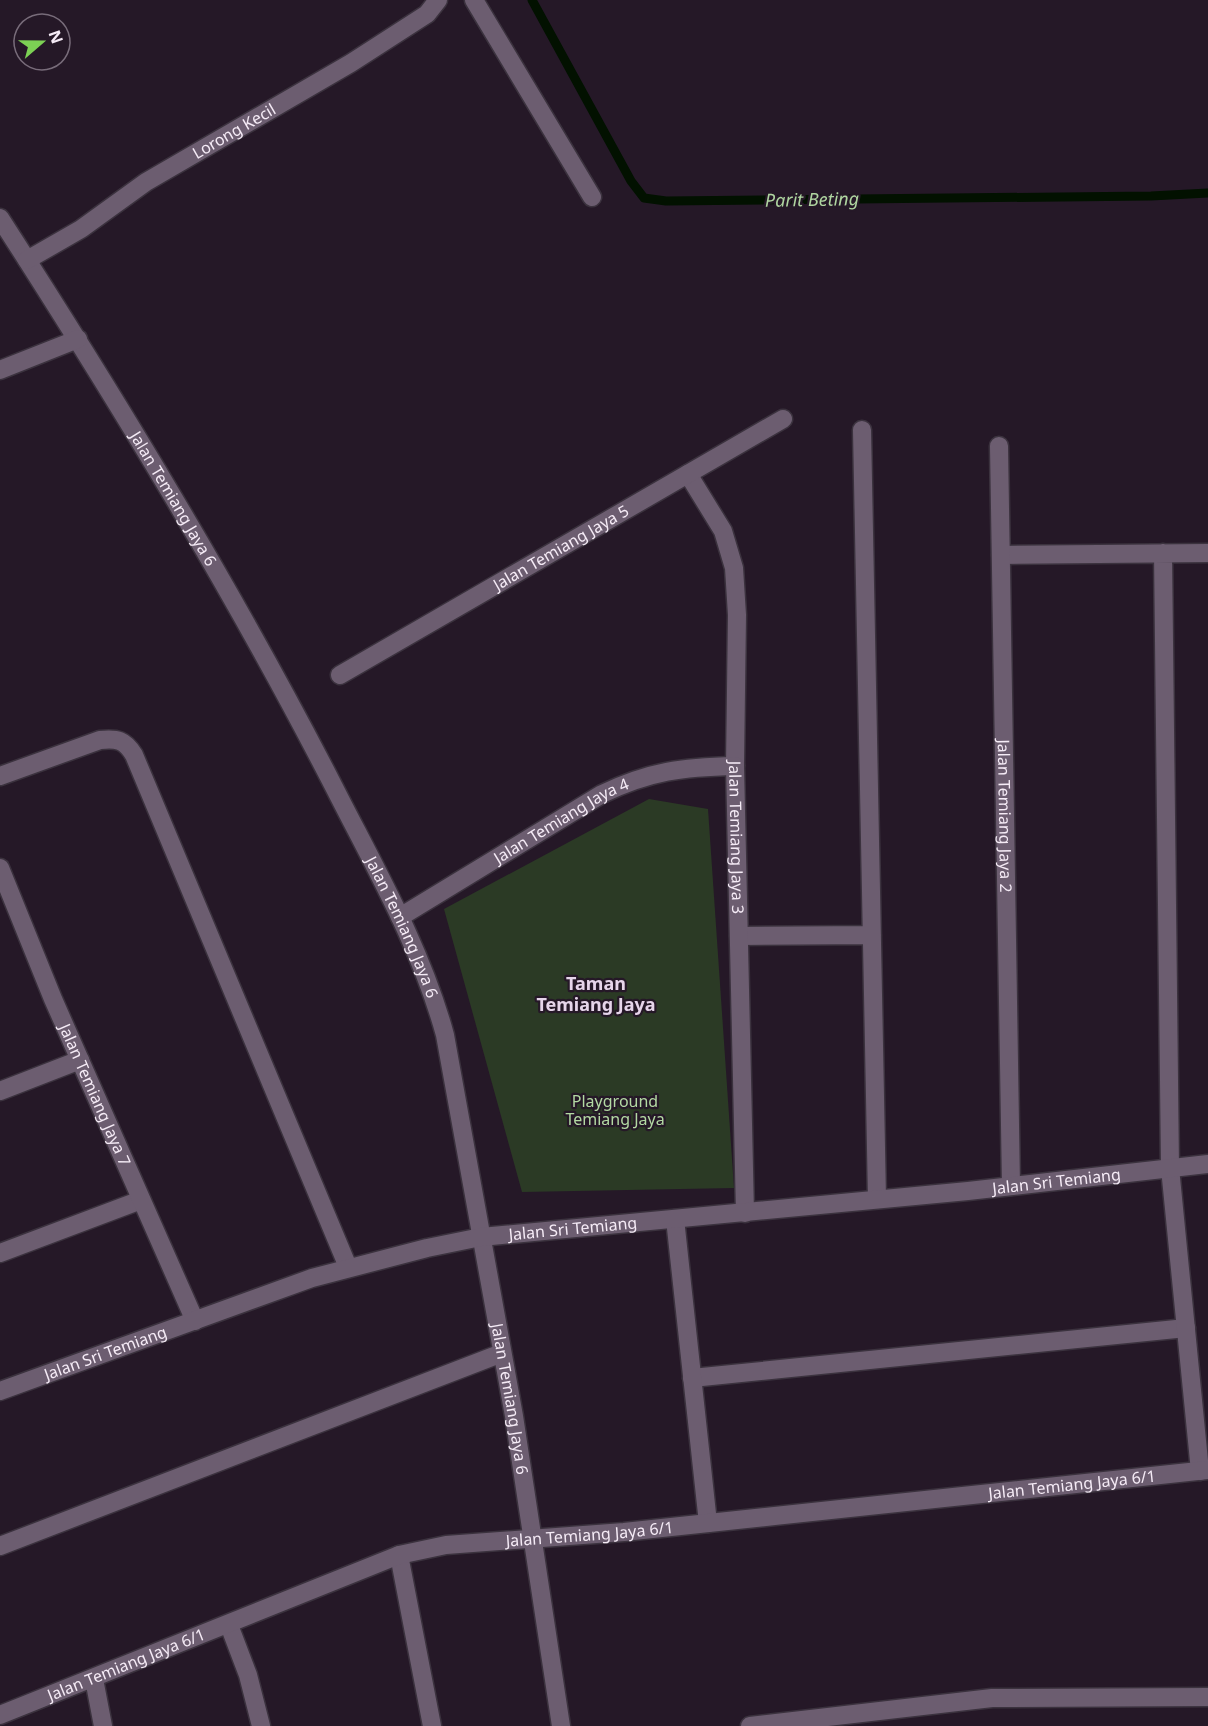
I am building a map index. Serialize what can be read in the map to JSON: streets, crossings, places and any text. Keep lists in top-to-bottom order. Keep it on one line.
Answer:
{"streets":{"street":["Lorong Kecil","Jalan Temiang Jaya 6","Jalan Temiang Jaya 5","Jalan Temiang Jaya 2","Jalan Temiang Jaya 4","Jalan Temiang Jaya 3","Jalan Temiang Jaya 7","Jalan Sri Temiang","Jalan Temiang Jaya 6/1"]},"crossings":[["Lorong Kecil","Jalan Temiang Jaya 6"],["Jalan Temiang Jaya 6","Jalan Temiang Jaya 4"],["Jalan Temiang Jaya 6","Jalan Sri Temiang"],["Jalan Temiang Jaya 6","Jalan Temiang Jaya 6/1"],["Jalan Temiang Jaya 5","Jalan Temiang Jaya 3"],["Jalan Temiang Jaya 2","Jalan Sri Temiang"],["Jalan Temiang Jaya 4","Jalan Temiang Jaya 3"],["Jalan Temiang Jaya 3","Jalan Sri Temiang"],["Jalan Temiang Jaya 7","Jalan Sri Temiang"]],"districts":["Taman Temiang Jaya"],"water":["Parit Beting"],"parks":["Playground Temiang Jaya"],"north":"right"}
